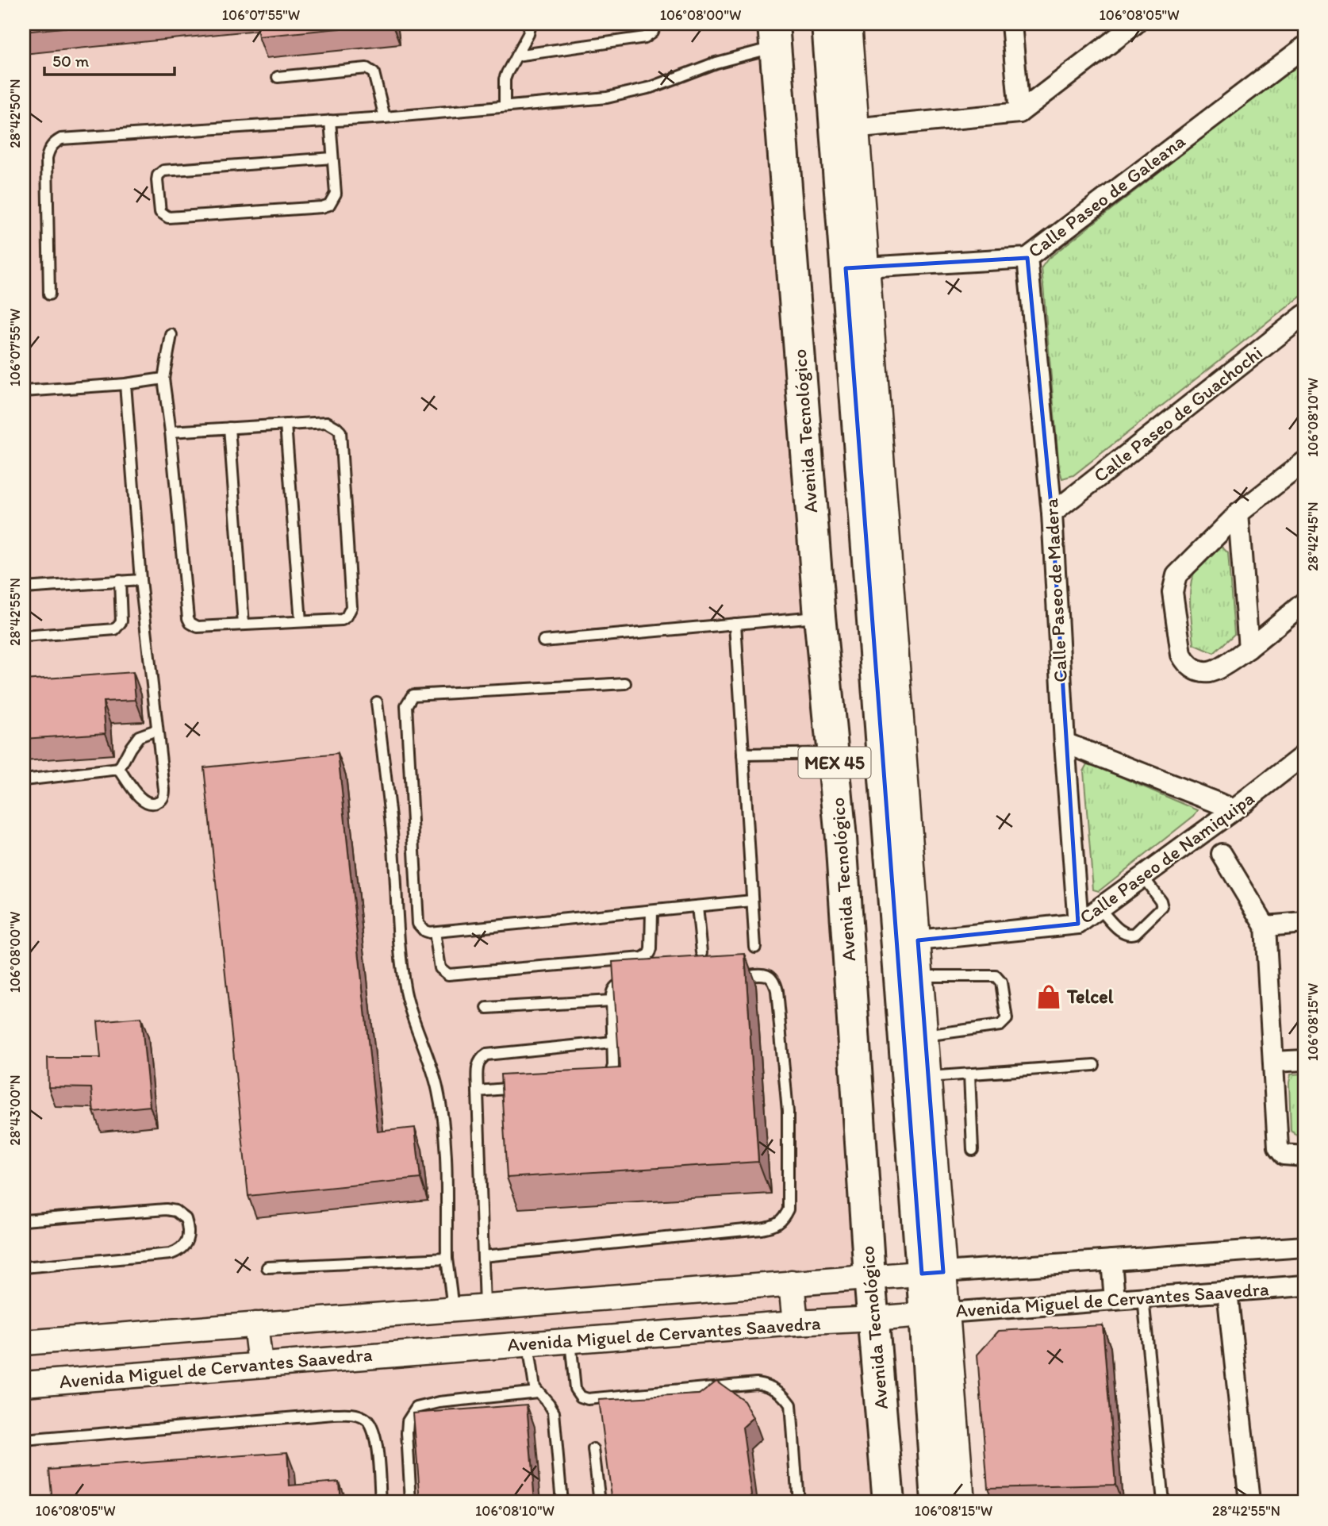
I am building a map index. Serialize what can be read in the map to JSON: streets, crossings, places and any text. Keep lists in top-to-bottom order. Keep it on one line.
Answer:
{"streets":{"main road":["Avenida Tecnológico","MEX 45"],"street":["Calle Paseo de Galeana","Calle Paseo de Guachochi","Calle Paseo de Madera","Calle Paseo de Namiquipa","Avenida Miguel de Cervantes Saavedra"]},"crossings":[["Calle Paseo de Galeana","Calle Paseo de Madera"],["Calle Paseo de Galeana","MEX 45"],["Calle Paseo de Guachochi","Calle Paseo de Madera"],["Avenida Tecnológico","Avenida Miguel de Cervantes Saavedra"],["Calle Paseo de Madera","Calle Paseo de Namiquipa"],["MEX 45","Avenida Miguel de Cervantes Saavedra"]],"places":{"shop":["Telcel"]},"scale_bar":"50 m","coordinates":["106°07'55\"W","106°08'00\"W","106°08'05\"W","28°42'50\"N","106°08'10\"W","28°42'45\"N","28°42'55\"N","106°08'15\"W","28°43'00\"N"]}
